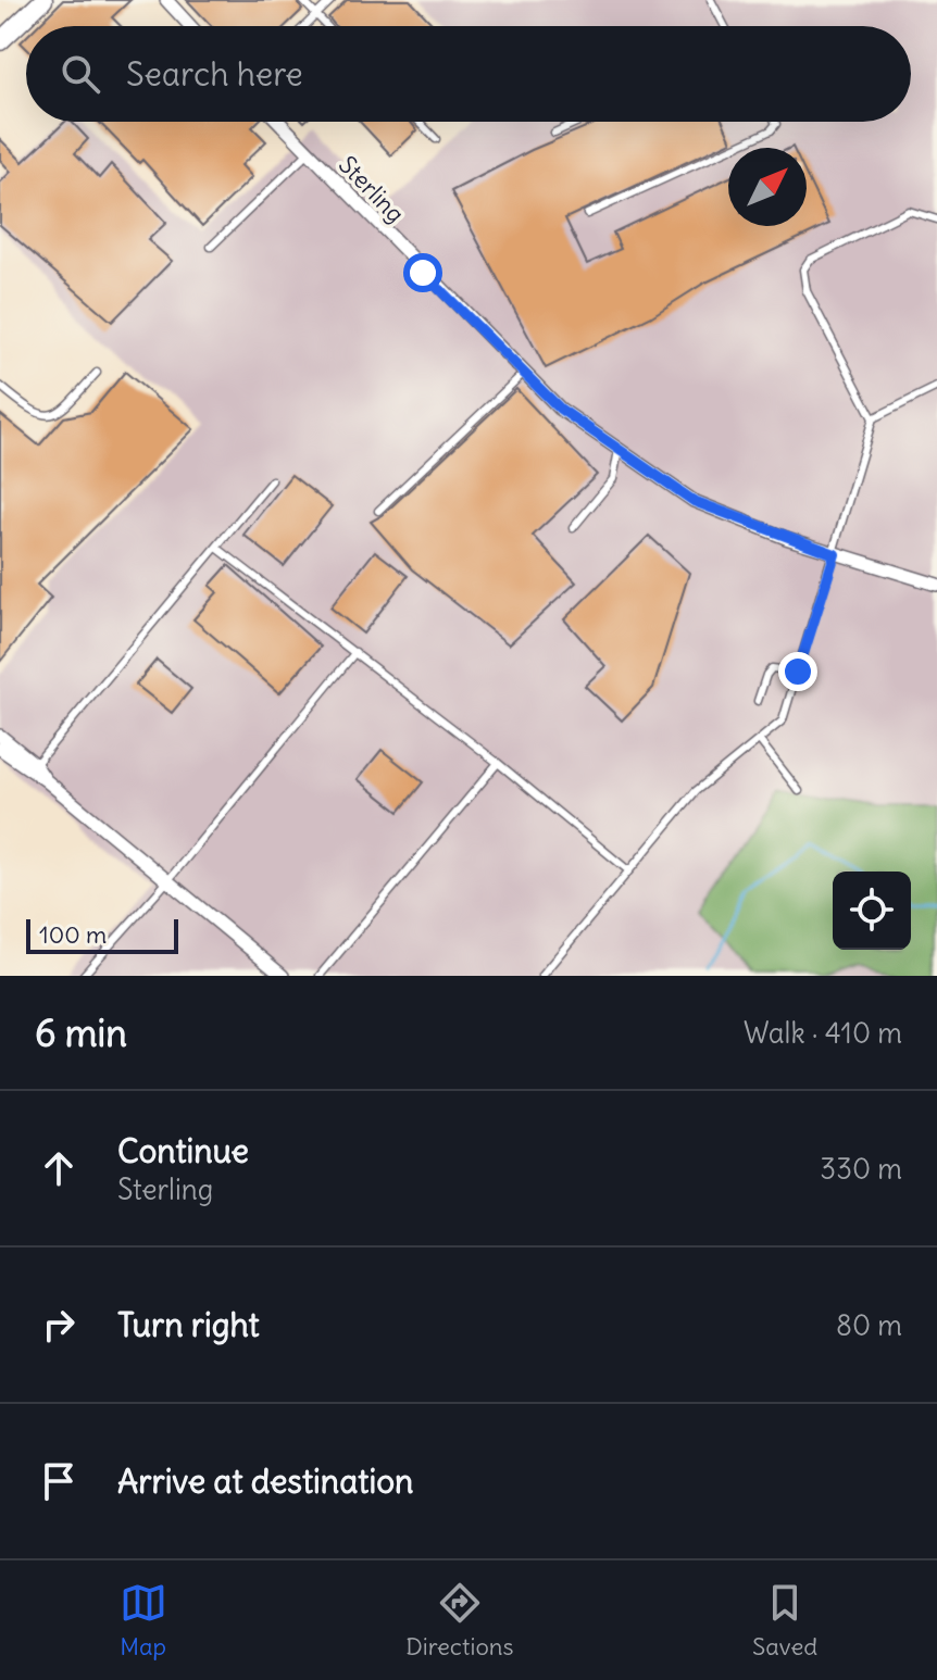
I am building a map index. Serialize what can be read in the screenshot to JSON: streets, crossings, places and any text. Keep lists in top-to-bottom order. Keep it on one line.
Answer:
{"streets":{"street":["Sterling"]},"scale_bar":"100 m","north":"top right","page":{"search":"Search here","scale":"100 m","heading":["6 min","Walk · 410 m"],"list":[["Continue","Sterling","330 m"],["Turn right","80 m"],"Arrive at destination"],"nav":["Map","Directions","Saved"]}}
